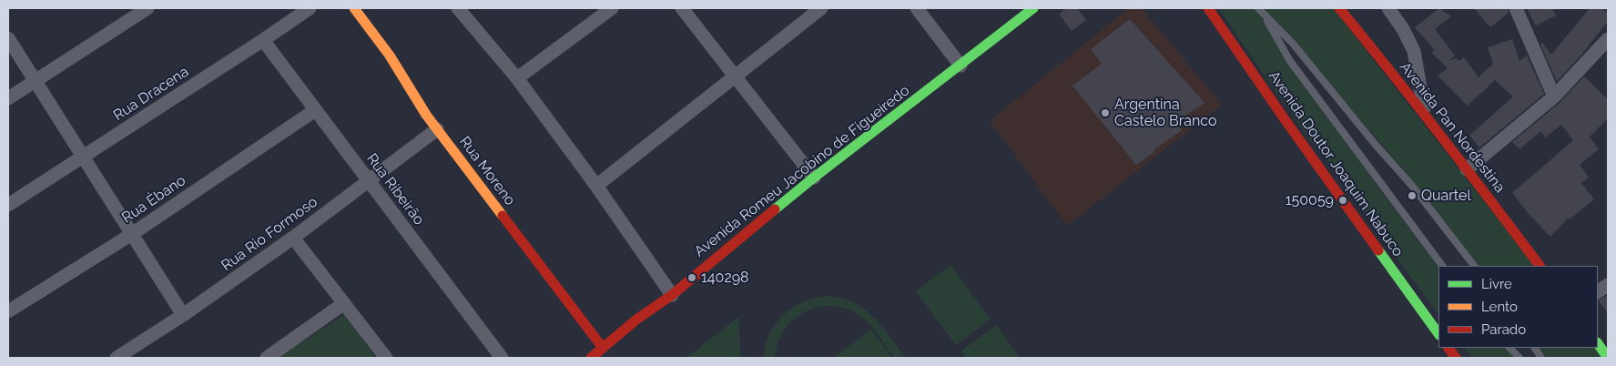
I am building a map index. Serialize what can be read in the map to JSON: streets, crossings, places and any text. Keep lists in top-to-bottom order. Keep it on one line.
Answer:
{"streets":{"main road":["Avenida Pan Nordestina","Avenida Doutor Joaquim Nabuco","Rua Moreno","Avenida Romeu Jacobino de Figueiredo"],"street":["Rua Dracena","Rua Ribeirão","Rua Ébano","Rua Rio Formoso"]},"crossings":[["Rua Dracena","Rua Ribeirão"],["Rua Moreno","Avenida Romeu Jacobino de Figueiredo"],["Rua Moreno","Rua Rio Formoso"],["Rua Ribeirão","Rua Ébano"],["Rua Ribeirão","Rua Rio Formoso"]],"places":["Argentina Castelo Branco","Quartel","150059","140298"],"legend":["Livre","Lento","Parado"]}
